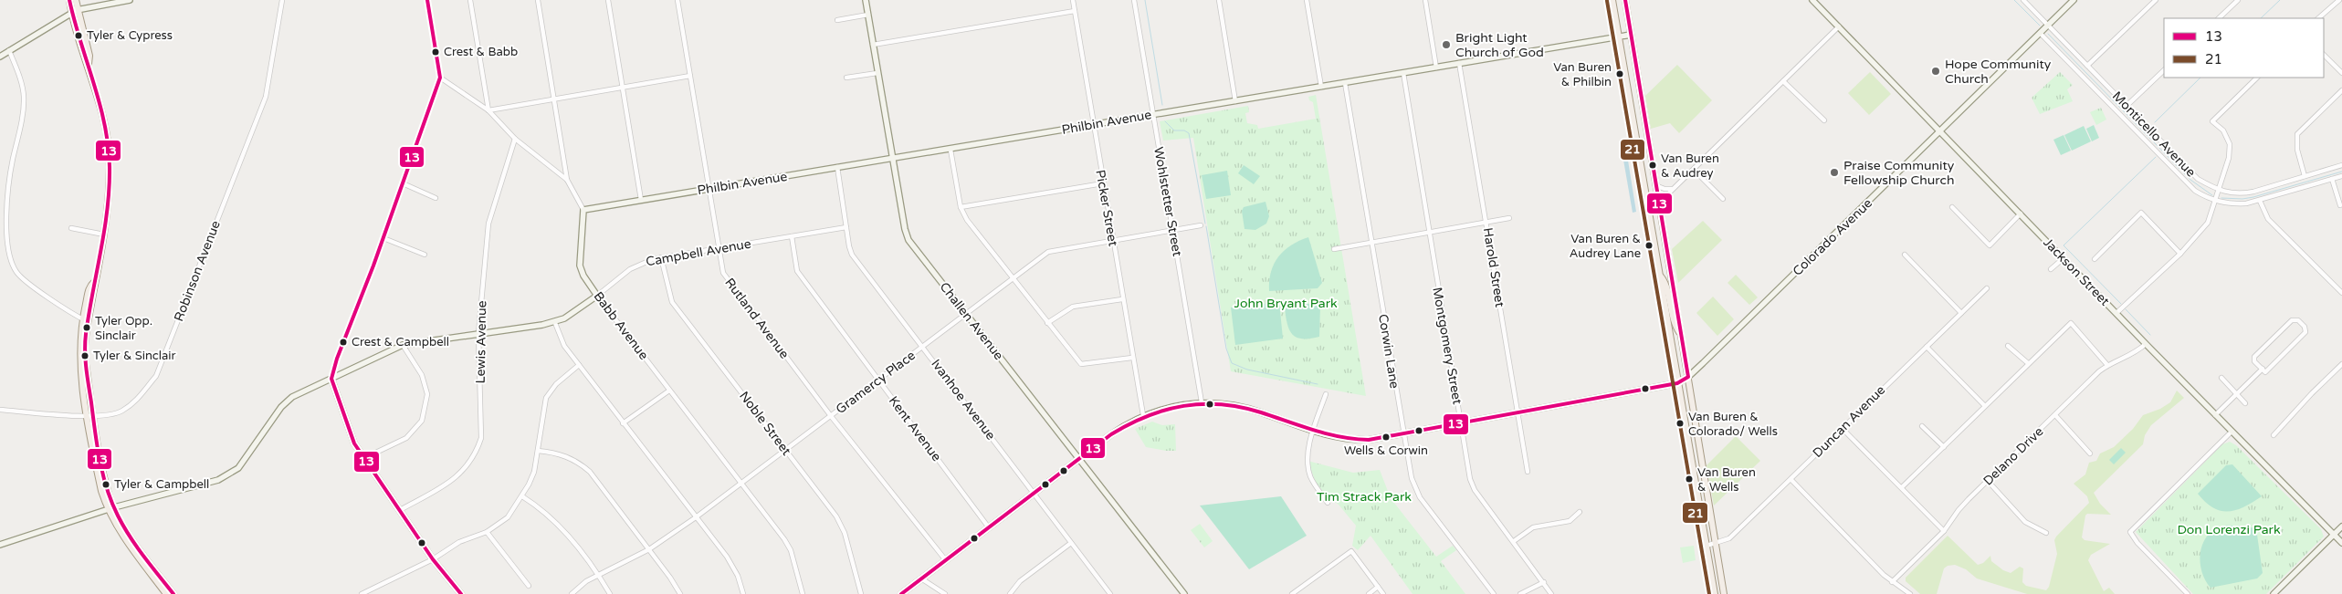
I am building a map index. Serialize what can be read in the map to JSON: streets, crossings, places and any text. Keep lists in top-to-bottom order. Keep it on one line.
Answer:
{"streets":{"street":["Philbin Avenue","Monticello Avenue","Wohlstetter Street","Picker Street","Colorado Avenue","Campbell Avenue","Harold Street","Robinson Avenue","Jackson Street","Rutland Avenue","Challen Avenue","Babb Avenue","Lewis Avenue","Montgomery Street","Corwin Lane","Gramercy Place","Ivanhoe Avenue","Duncan Avenue","Noble Street","Kent Avenue","Delano Drive"]},"crossings":[["Philbin Avenue","Wohlstetter Street"],["Philbin Avenue","Picker Street"],["Philbin Avenue","Harold Street"],["Philbin Avenue","Rutland Avenue"],["Philbin Avenue","Challen Avenue"],["Philbin Avenue","Babb Avenue"],["Philbin Avenue","Montgomery Street"],["Philbin Avenue","Corwin Lane"],["Philbin Avenue","Ivanhoe Avenue"],["Monticello Avenue","Colorado Avenue"],["Wohlstetter Street","Gramercy Place"],["Picker Street","Gramercy Place"],["Colorado Avenue","Jackson Street"],["Campbell Avenue","Rutland Avenue"],["Campbell Avenue","Babb Avenue"],["Campbell Avenue","Lewis Avenue"],["Campbell Avenue","Ivanhoe Avenue"],["Campbell Avenue","Noble Street"],["Campbell Avenue","Kent Avenue"],["Jackson Street","Delano Drive"],["Rutland Avenue","Gramercy Place"],["Challen Avenue","Gramercy Place"],["Babb Avenue","Gramercy Place"],["Gramercy Place","Ivanhoe Avenue"],["Gramercy Place","Noble Street"],["Gramercy Place","Kent Avenue"]],"parks":["John Bryant Park","Tim Strack Park","Don Lorenzi Park"],"places":["Tyler & Cypress","Bright Light Church of God","Crest & Babb","Hope Community Church","Van Buren & Philbin","Van Buren & Audrey","Praise Community Fellowship Church","Van Buren & Audrey Lane","Tyler Opp. Sinclair","Crest & Campbell","Tyler & Sinclair","Van Buren & Colorado/ Wells","Wells & Corwin","Van Buren & Wells","Tyler & Campbell"],"lines":["transit line 13","transit line 21"],"legend":["13","21"]}
